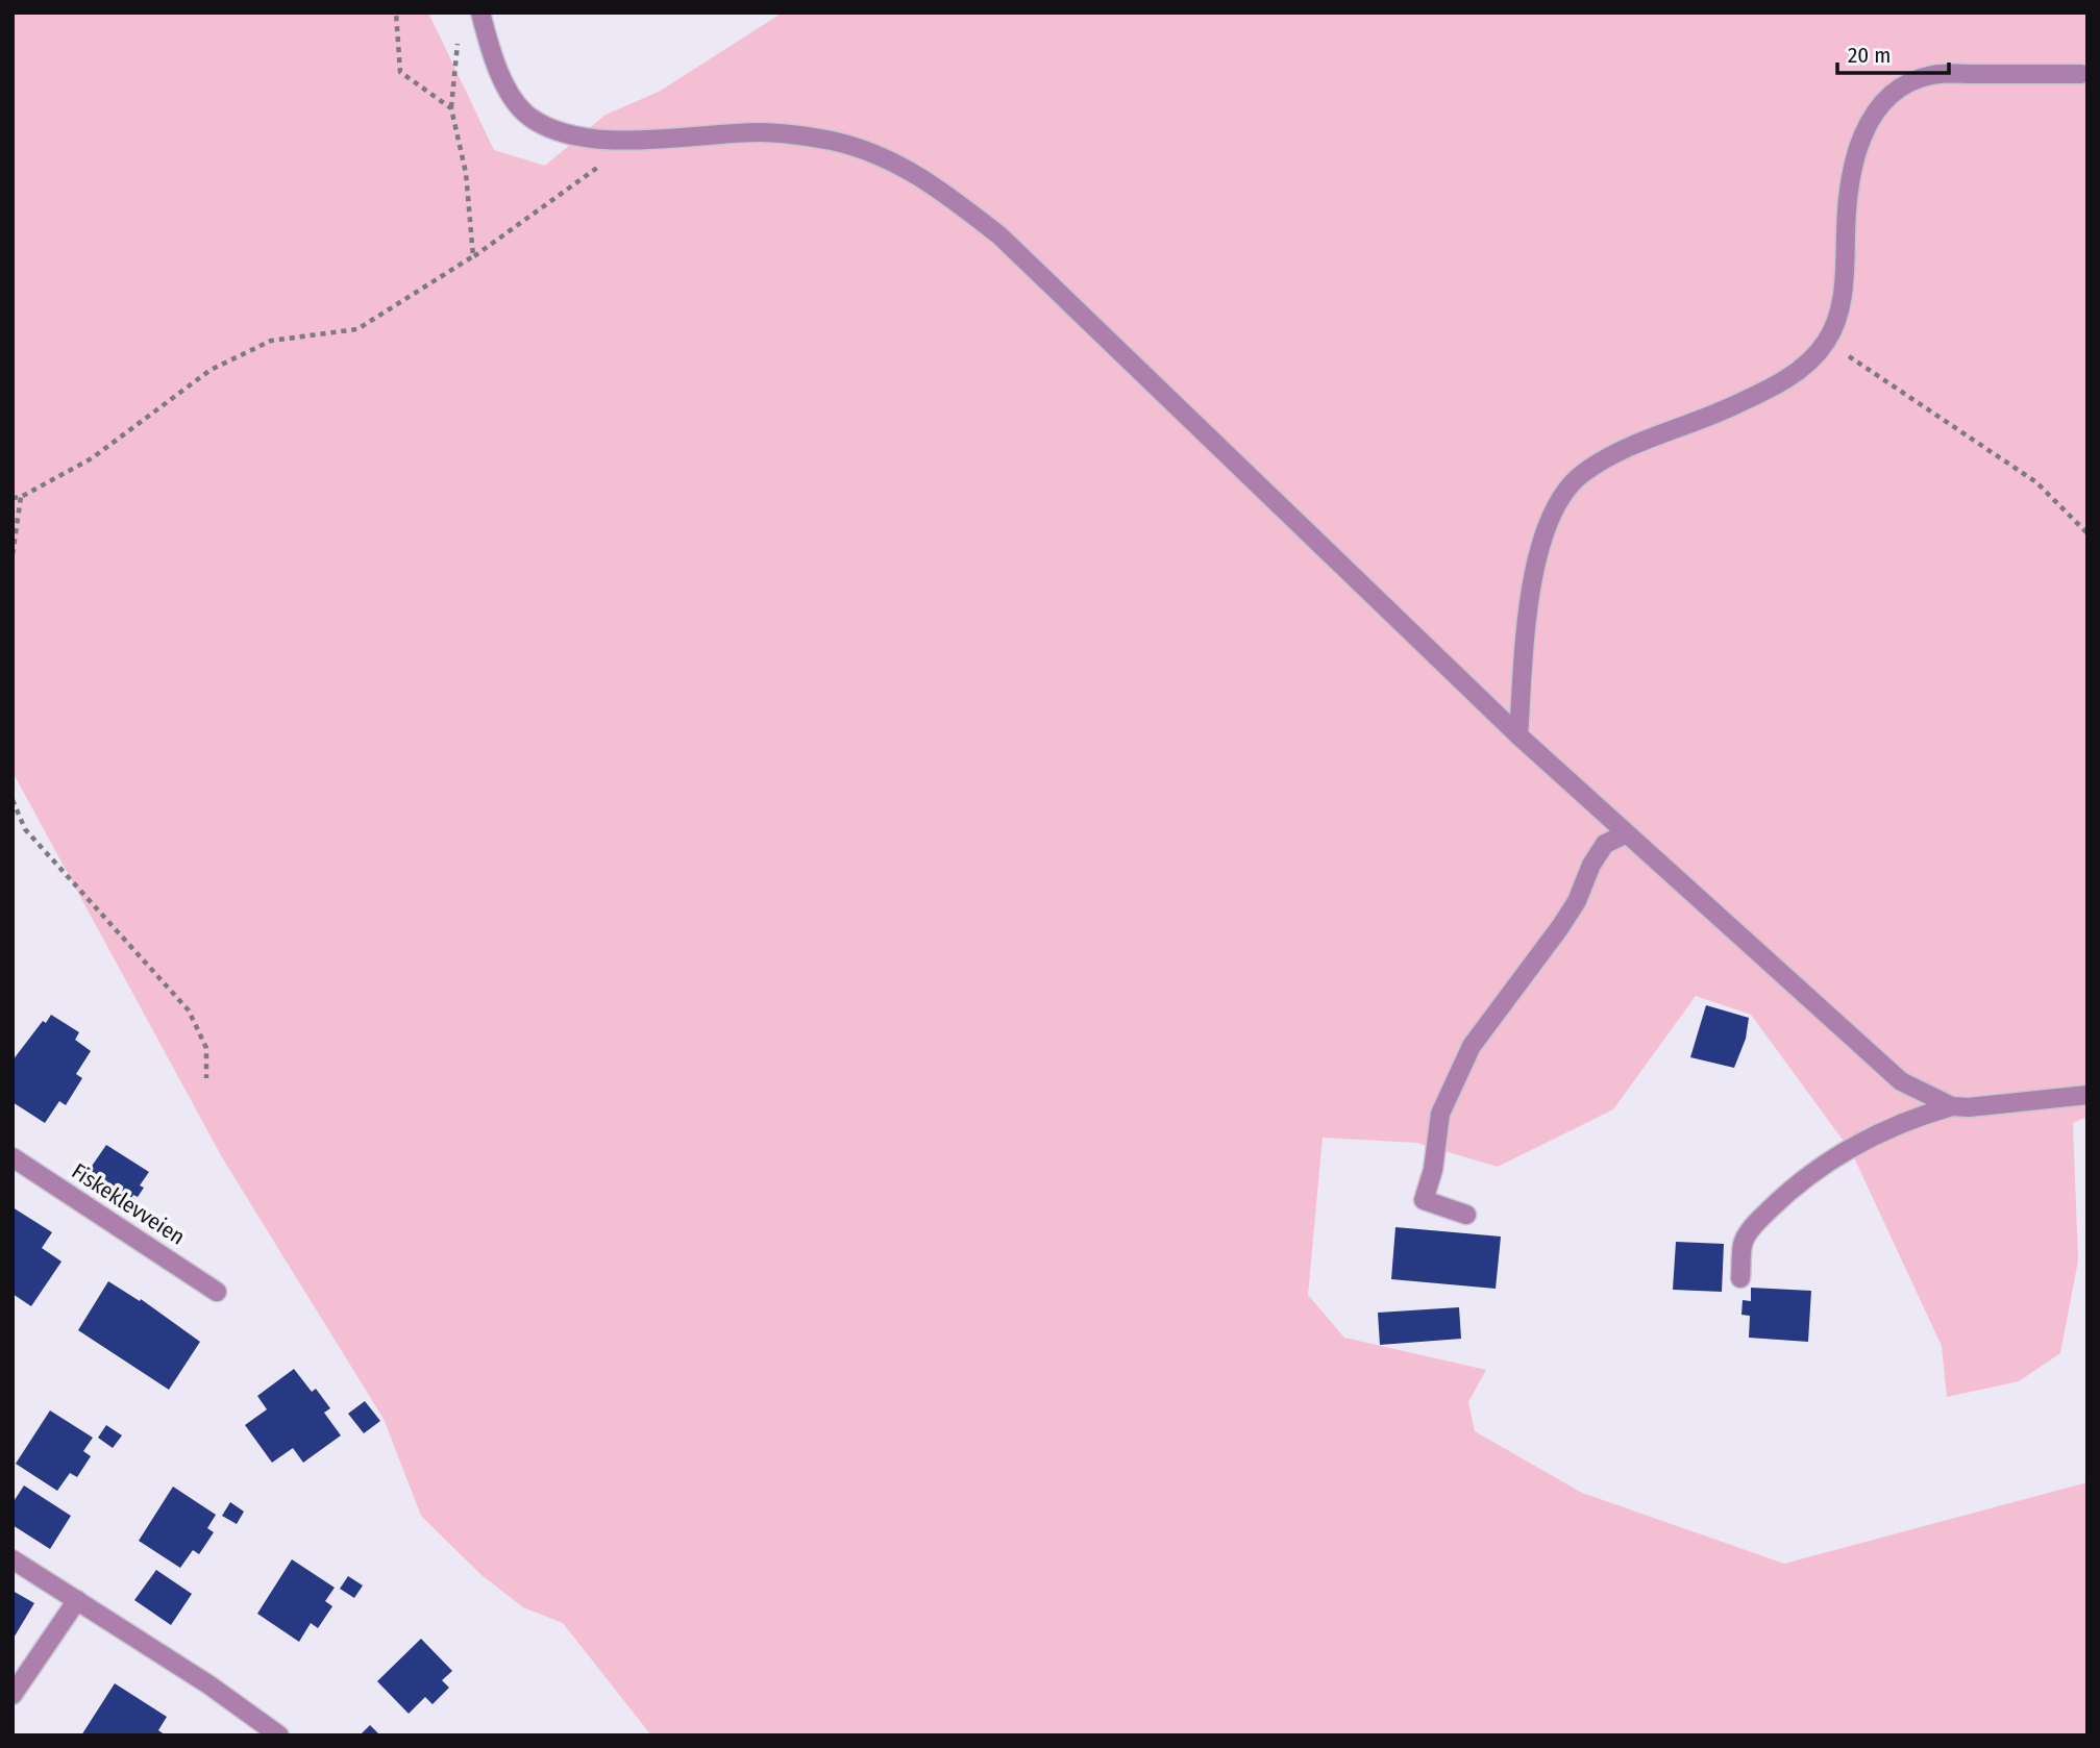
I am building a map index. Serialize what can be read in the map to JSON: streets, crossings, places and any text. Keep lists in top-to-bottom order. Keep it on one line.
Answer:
{"streets":{"street":["Fiskeklevveien"]},"scale_bar":"20 m"}
